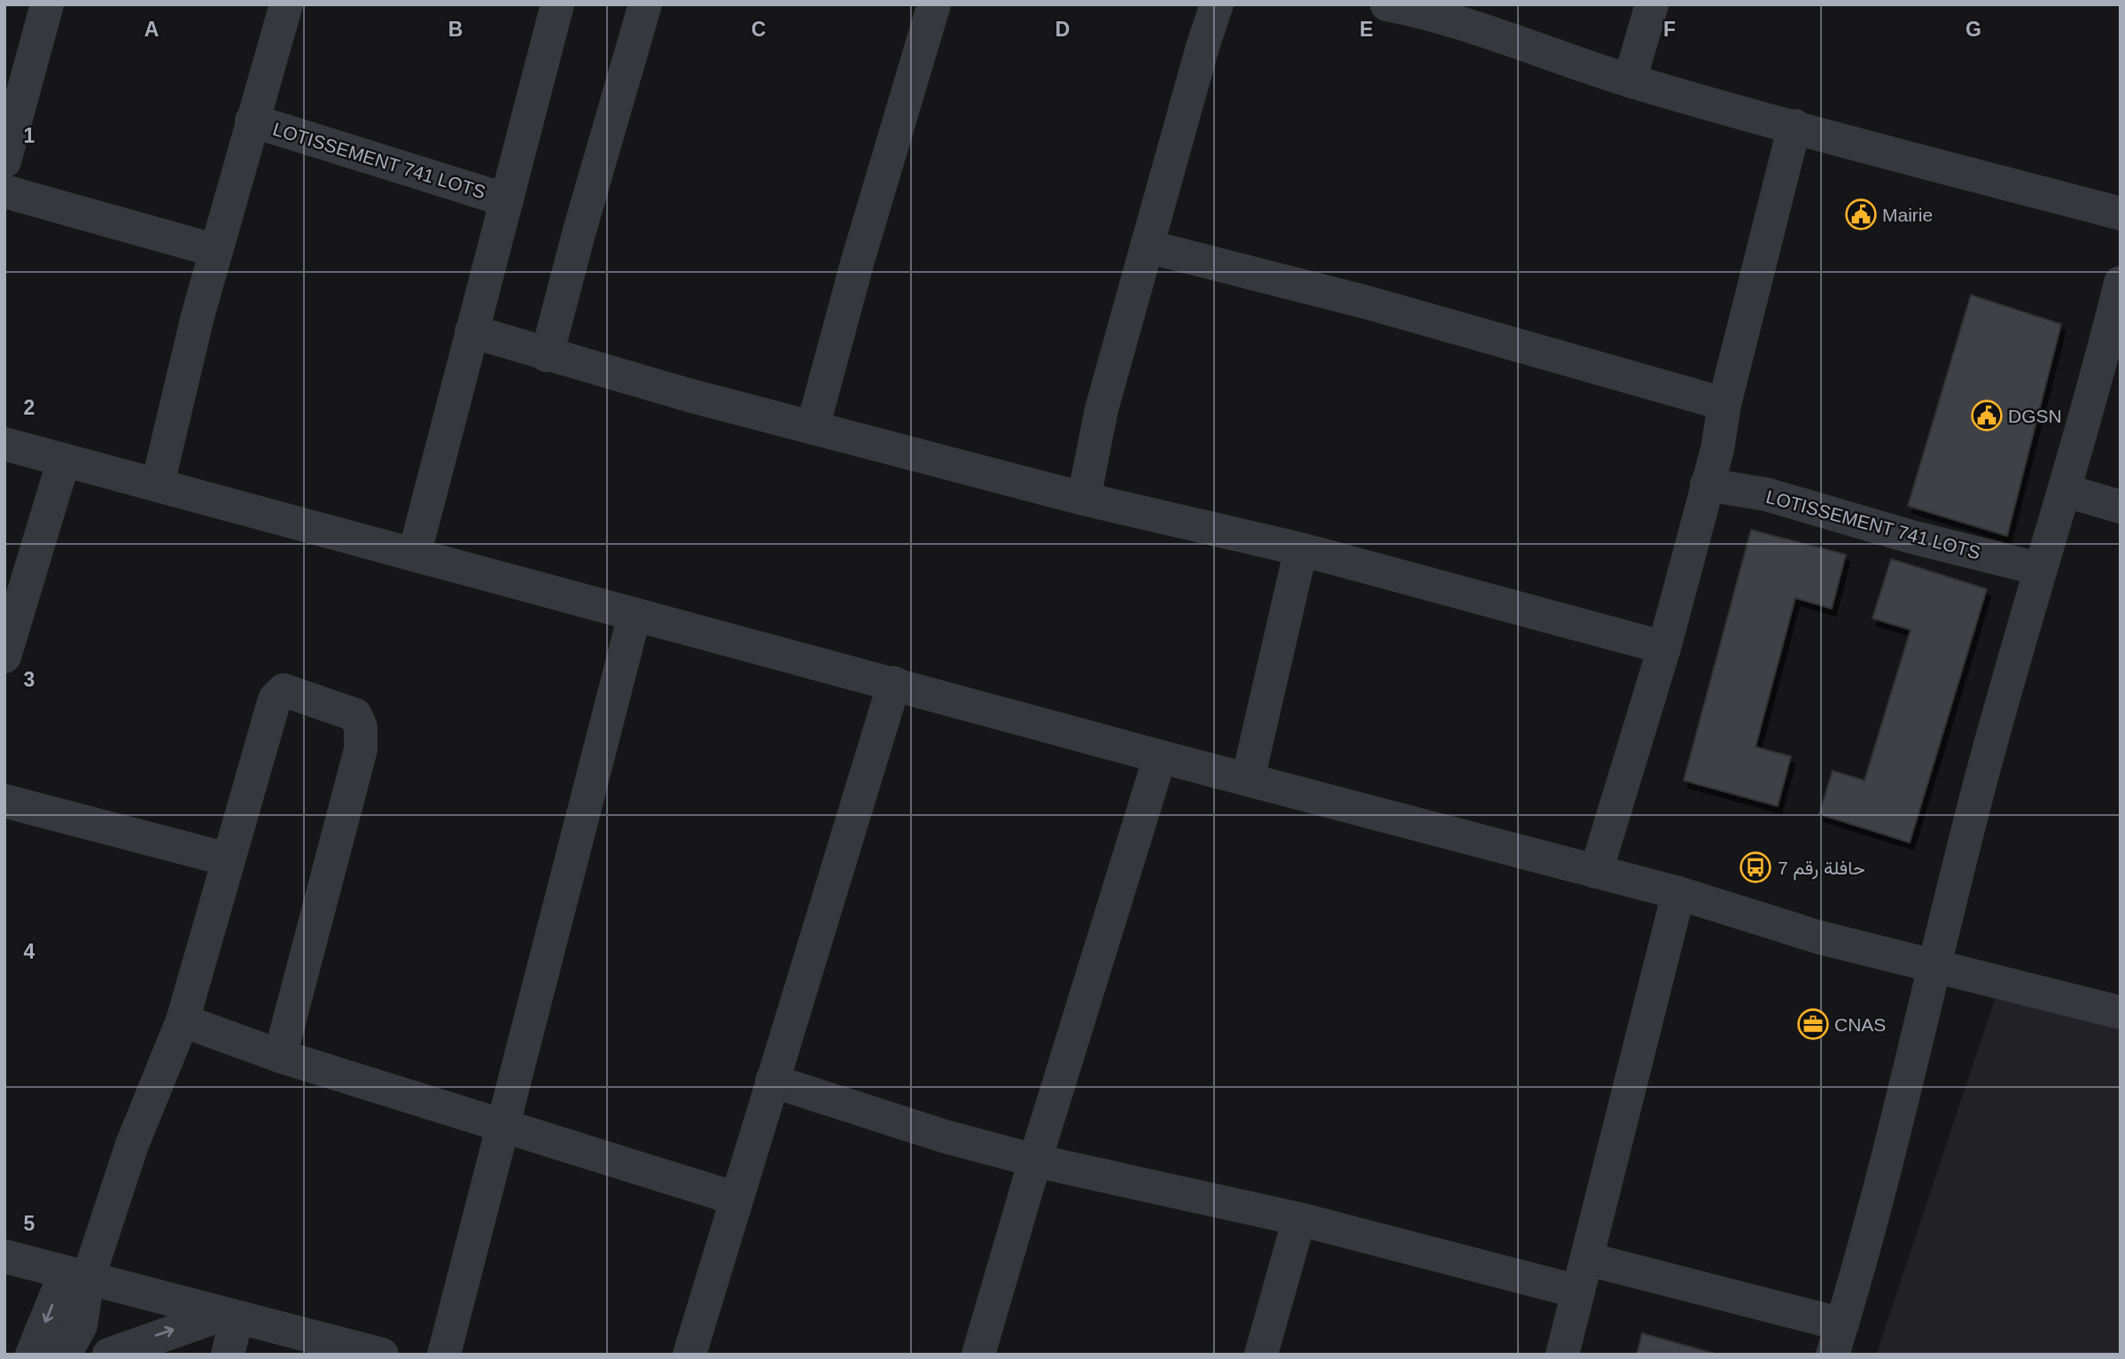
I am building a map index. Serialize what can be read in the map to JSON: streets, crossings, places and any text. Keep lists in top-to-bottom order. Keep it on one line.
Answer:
{"streets":{"street":["LOTISSEMENT 741 LOTS"]},"places":{"public building":["Mairie","DGSN"],"bus stop":["حافلة رقم 7"],"office":["CNAS"]},"grid":{"columns":["A","B","C","D","E","F","G"],"rows":["1","2","3","4","5"]}}
